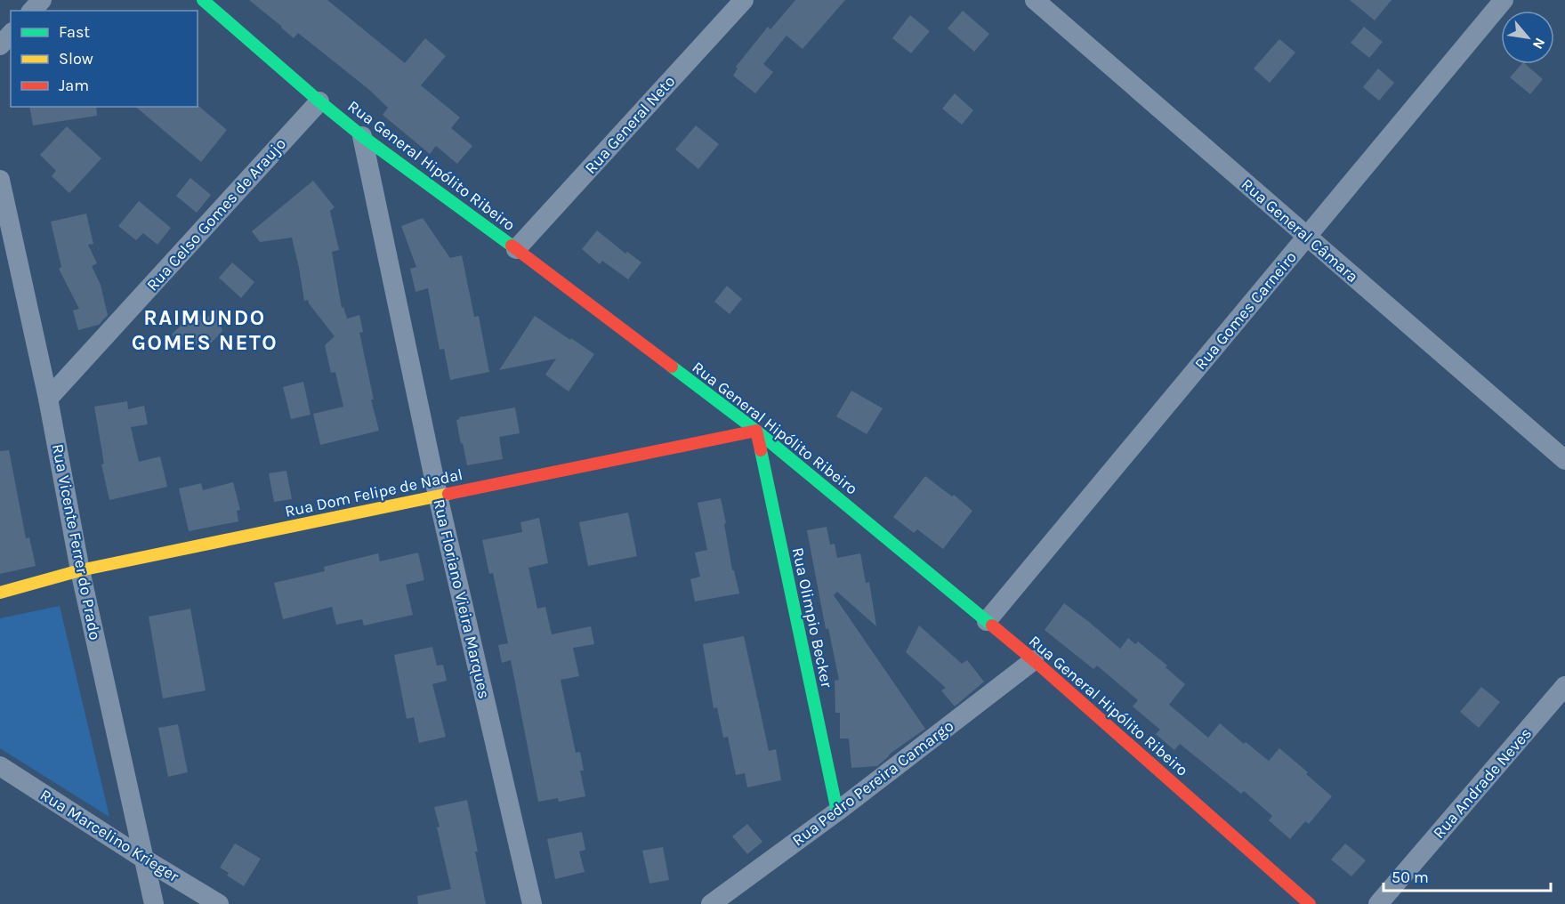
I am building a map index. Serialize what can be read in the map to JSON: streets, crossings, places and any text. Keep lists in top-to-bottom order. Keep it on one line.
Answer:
{"streets":{"street":["Rua General Neto","Rua General Hipólito Ribeiro","Rua Celso Gomes de Araujo","Rua General Câmara","Rua Gomes Carneiro","Rua Dom Felipe de Nadal","Rua Vicente Ferrer do Prado","Rua Floriano Vieira Marques","Rua Olimpio Becker","Rua Pedro Pereira Camargo","Rua Andrade Neves","Rua Marcelino Krieger"]},"crossings":[["Rua General Neto","Rua General Hipólito Ribeiro"],["Rua General Hipólito Ribeiro","Rua Celso Gomes de Araujo"],["Rua General Hipólito Ribeiro","Rua Gomes Carneiro"],["Rua General Hipólito Ribeiro","Rua Dom Felipe de Nadal"],["Rua General Hipólito Ribeiro","Rua Floriano Vieira Marques"],["Rua General Hipólito Ribeiro","Rua Olimpio Becker"],["Rua General Hipólito Ribeiro","Rua Pedro Pereira Camargo"],["Rua Celso Gomes de Araujo","Rua Vicente Ferrer do Prado"],["Rua General Câmara","Rua Gomes Carneiro"],["Rua Dom Felipe de Nadal","Rua Vicente Ferrer do Prado"],["Rua Dom Felipe de Nadal","Rua Floriano Vieira Marques"],["Rua Dom Felipe de Nadal","Rua Olimpio Becker"],["Rua Vicente Ferrer do Prado","Rua Marcelino Krieger"],["Rua Olimpio Becker","Rua Pedro Pereira Camargo"]],"districts":["RAIMUNDO GOMES NETO"],"legend":["Fast","Slow","Jam"],"scale_bar":"50 m","north":"bottom right"}
